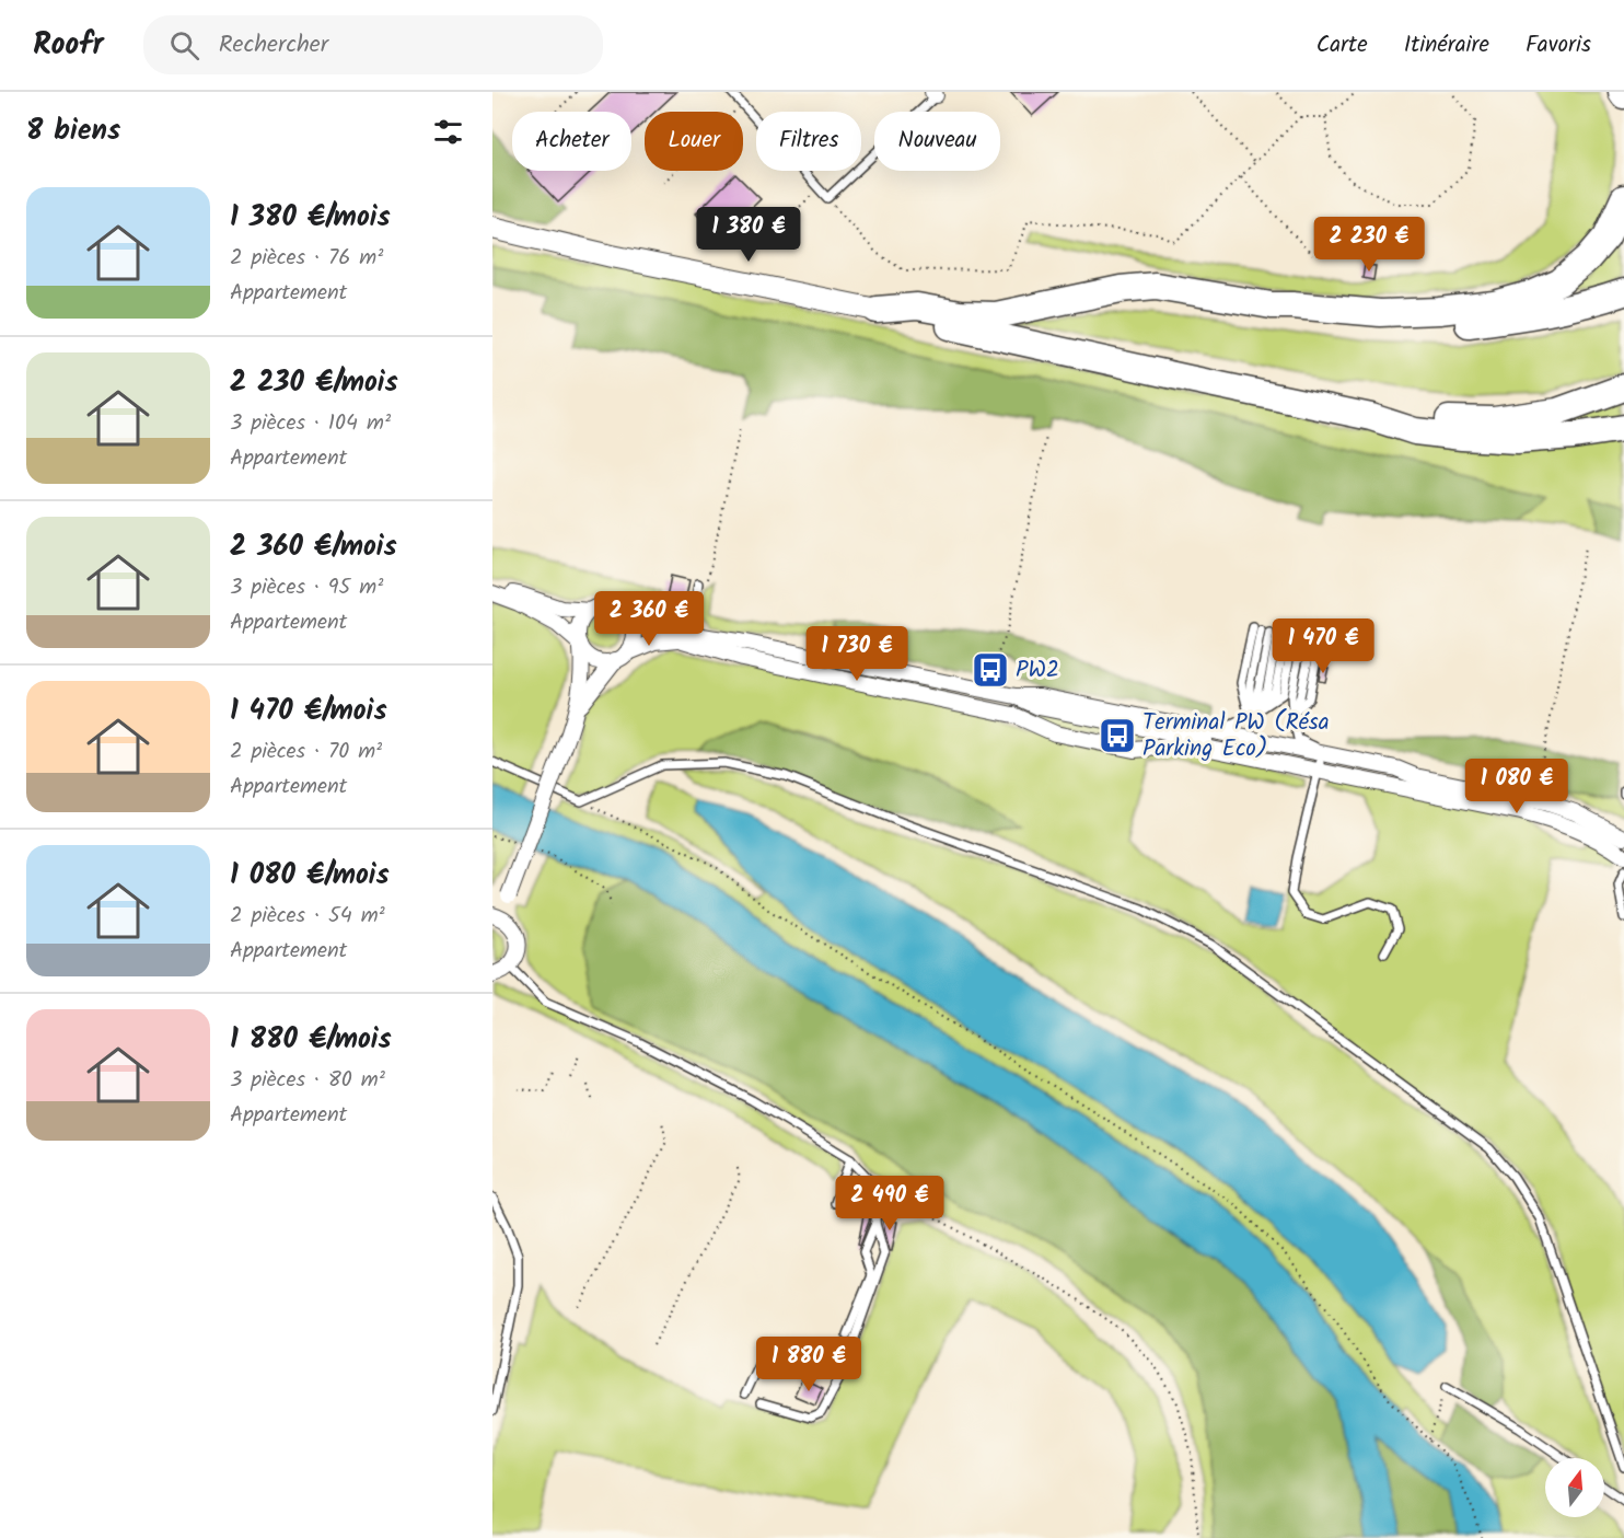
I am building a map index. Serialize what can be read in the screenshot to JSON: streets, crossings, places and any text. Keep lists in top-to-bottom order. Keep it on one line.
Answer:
{"places":{"bus stop":["PW2","Terminal PW (Résa Parking Eco)"]},"north":"top","page":{"header":"Roofr","search":"Rechercher","nav":["Carte","Itinéraire","Favoris"],"heading":"8 biens","chip":["Acheter","Louer","Filtres","Nouveau"],"list":[{"name":"1 380 €/mois","note":"2 pièces · 76 m² · Appartement"},{"name":"2 230 €/mois","note":"3 pièces · 104 m² · Appartement"},{"name":"2 360 €/mois","note":"3 pièces · 95 m² · Appartement"},{"name":"1 470 €/mois","note":"2 pièces · 70 m² · Appartement"},{"name":"1 080 €/mois","note":"2 pièces · 54 m² · Appartement"},{"name":"1 880 €/mois","note":"3 pièces · 80 m² · Appartement"}],"price":["1 380 €","2 230 €","2 360 €","1 470 €","1 730 €","1 080 €","2 490 €","1 880 €"]}}
